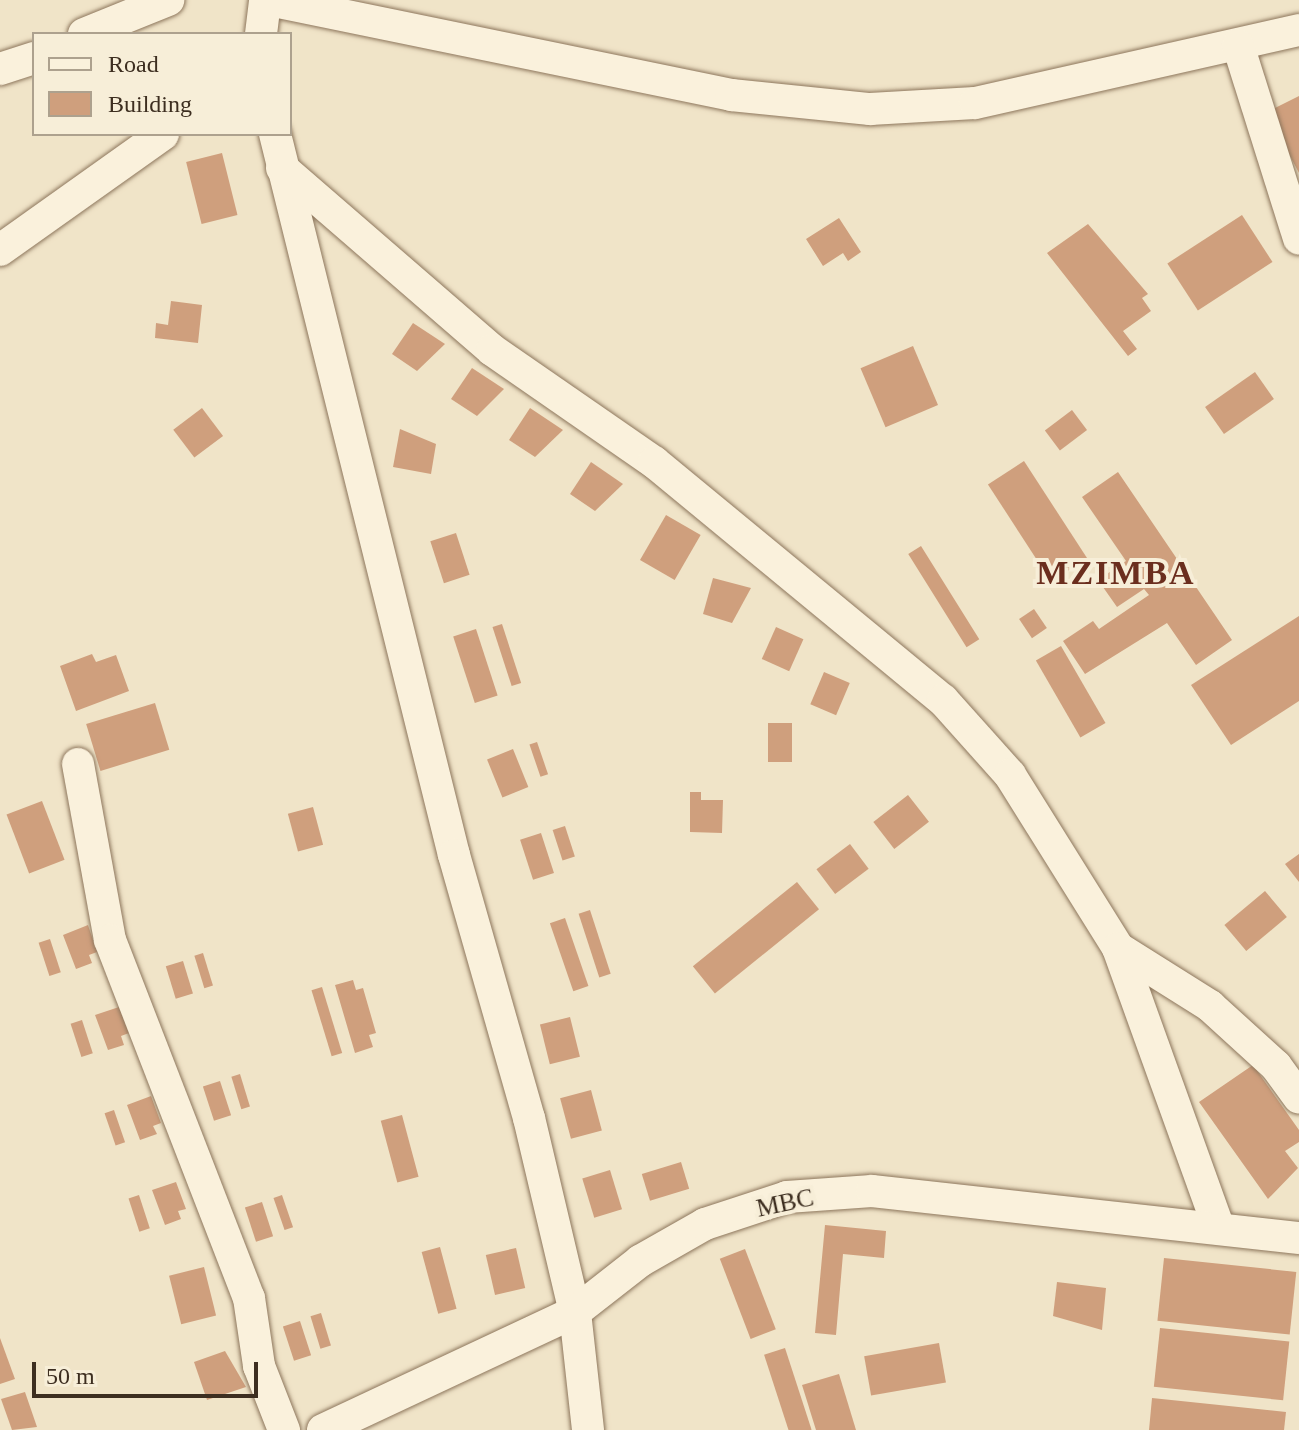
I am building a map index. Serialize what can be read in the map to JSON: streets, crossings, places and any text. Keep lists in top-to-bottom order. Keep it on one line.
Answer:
{"streets":{"street":["MBC"]},"districts":["MZIMBA"],"legend":["Road","Building"],"scale_bar":"50 m"}
